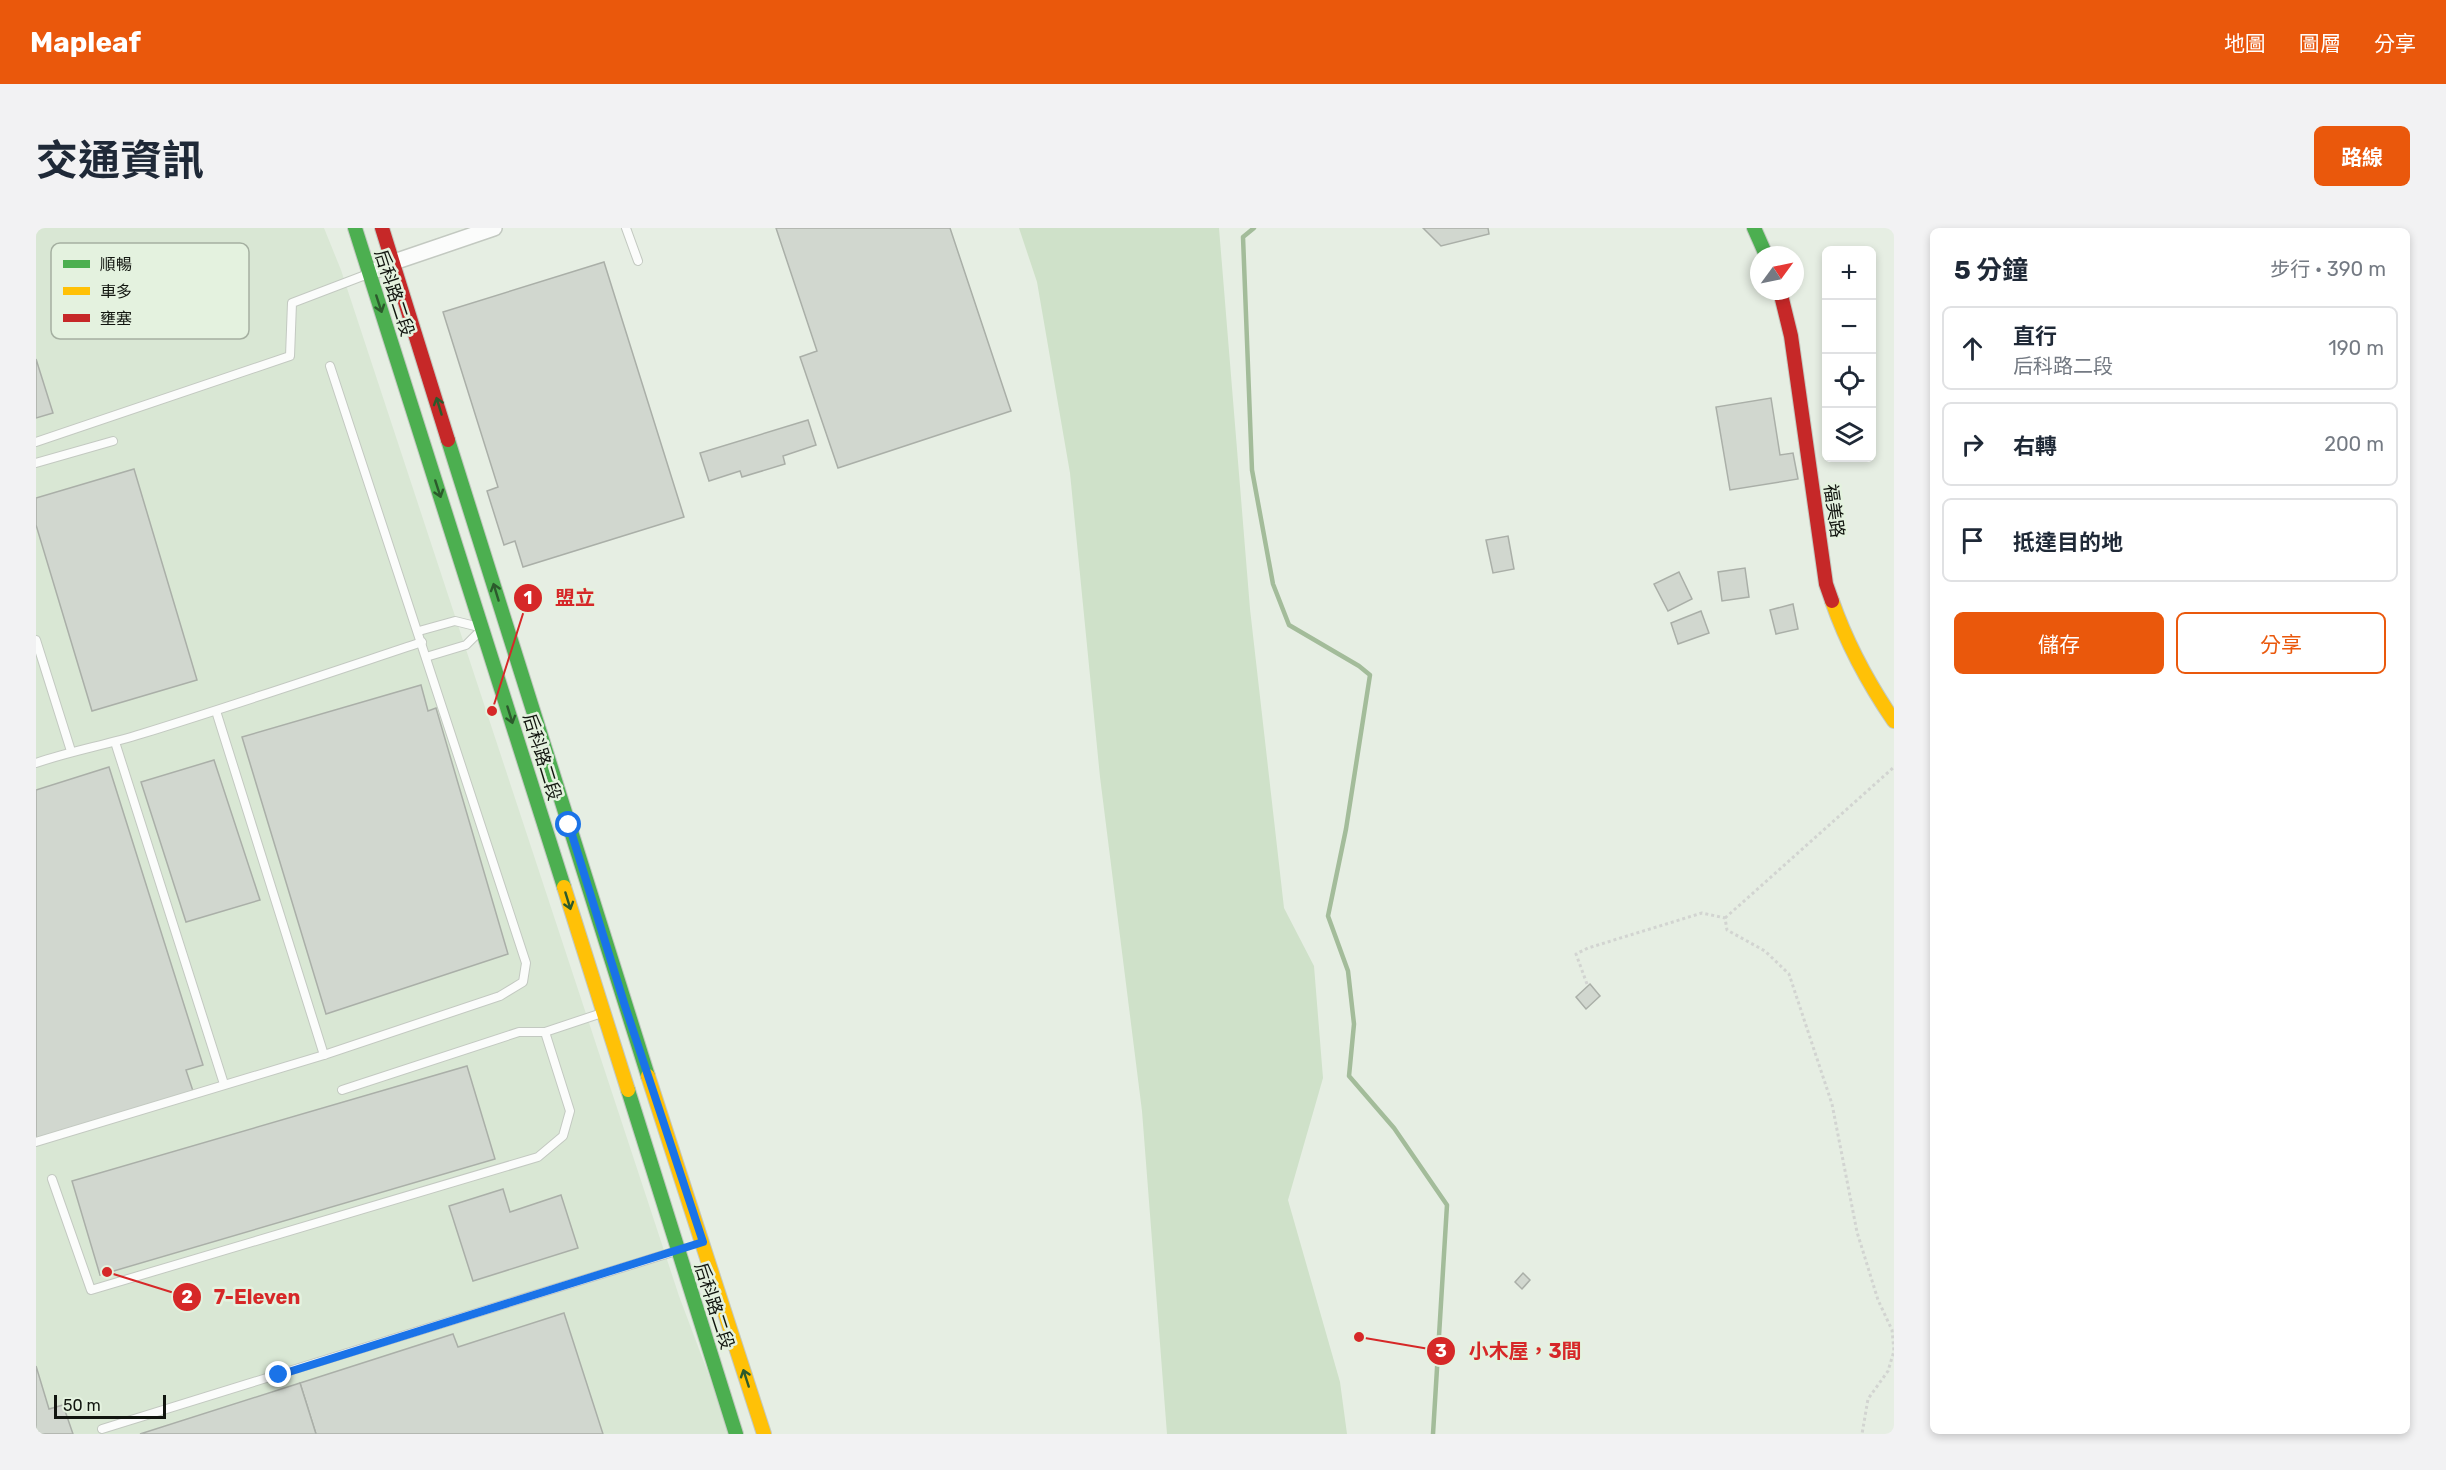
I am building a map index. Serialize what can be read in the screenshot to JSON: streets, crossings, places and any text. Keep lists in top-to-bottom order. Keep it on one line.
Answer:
{"streets":{"street":["后科路二段","福美路"]},"places":["盟立","7-Eleven","小木屋，3間"],"legend":["順暢","車多","壅塞"],"scale_bar":"50 m","north":"top right","page":{"header":"Mapleaf","nav":["地圖","圖層","分享"],"title":"交通資訊","buttons":["路線",["儲存","分享"]],"heading":["5 分鐘","步行 · 390 m"],"map_buttons":["+","−"],"list":[["直行","后科路二段","190 m"],["右轉","200 m"],"抵達目的地"],"scale":"50 m"}}
